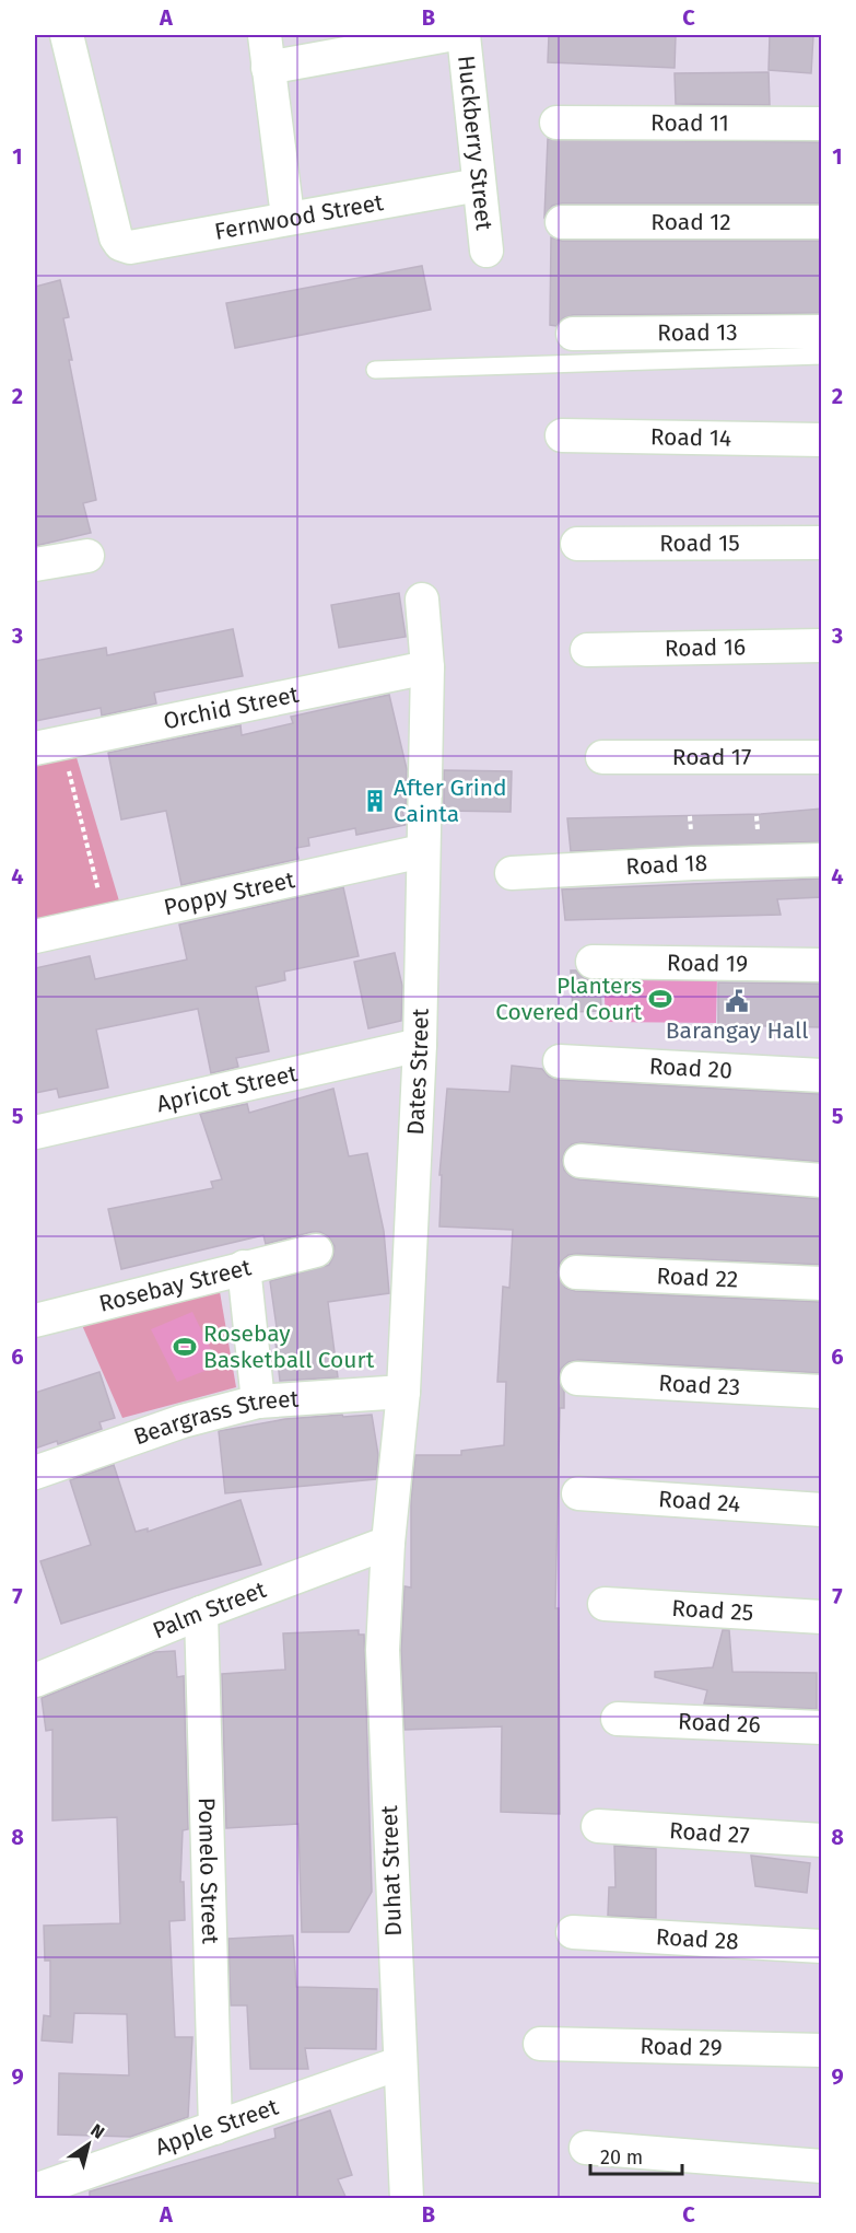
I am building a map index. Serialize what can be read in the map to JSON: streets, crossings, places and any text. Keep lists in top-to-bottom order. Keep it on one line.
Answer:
{"streets":{"street":["Road 11","Huckberry Street","Fernwood Street","Road 12","Road 13","Road 14","Road 15","Road 16","Orchid Street","Road 17","Road 18","Poppy Street","Road 19","Road 20","Dates Street","Apricot Street","Road 22","Rosebay Street","Road 23","Beargrass Street","Road 24","Palm Street","Road 25","Road 26","Road 27","Pomelo Street","Duhat Street","Road 28","Road 29","Apple Street"]},"crossings":[["Huckberry Street","Fernwood Street"],["Orchid Street","Dates Street"],["Poppy Street","Dates Street"],["Dates Street","Apricot Street"],["Dates Street","Beargrass Street"],["Dates Street","Palm Street"],["Dates Street","Duhat Street"],["Palm Street","Pomelo Street"],["Palm Street","Duhat Street"],["Pomelo Street","Apple Street"],["Duhat Street","Apple Street"]],"places":{"building":["After Grind Cainta"],"sports":["Planters Covered Court","Rosebay Basketball Court"],"public building":["Barangay Hall"]},"scale_bar":"20 m","north":"top right","grid":{"columns":["A","B","C"],"rows":["1","2","3","4","5","6","7","8","9"]}}
